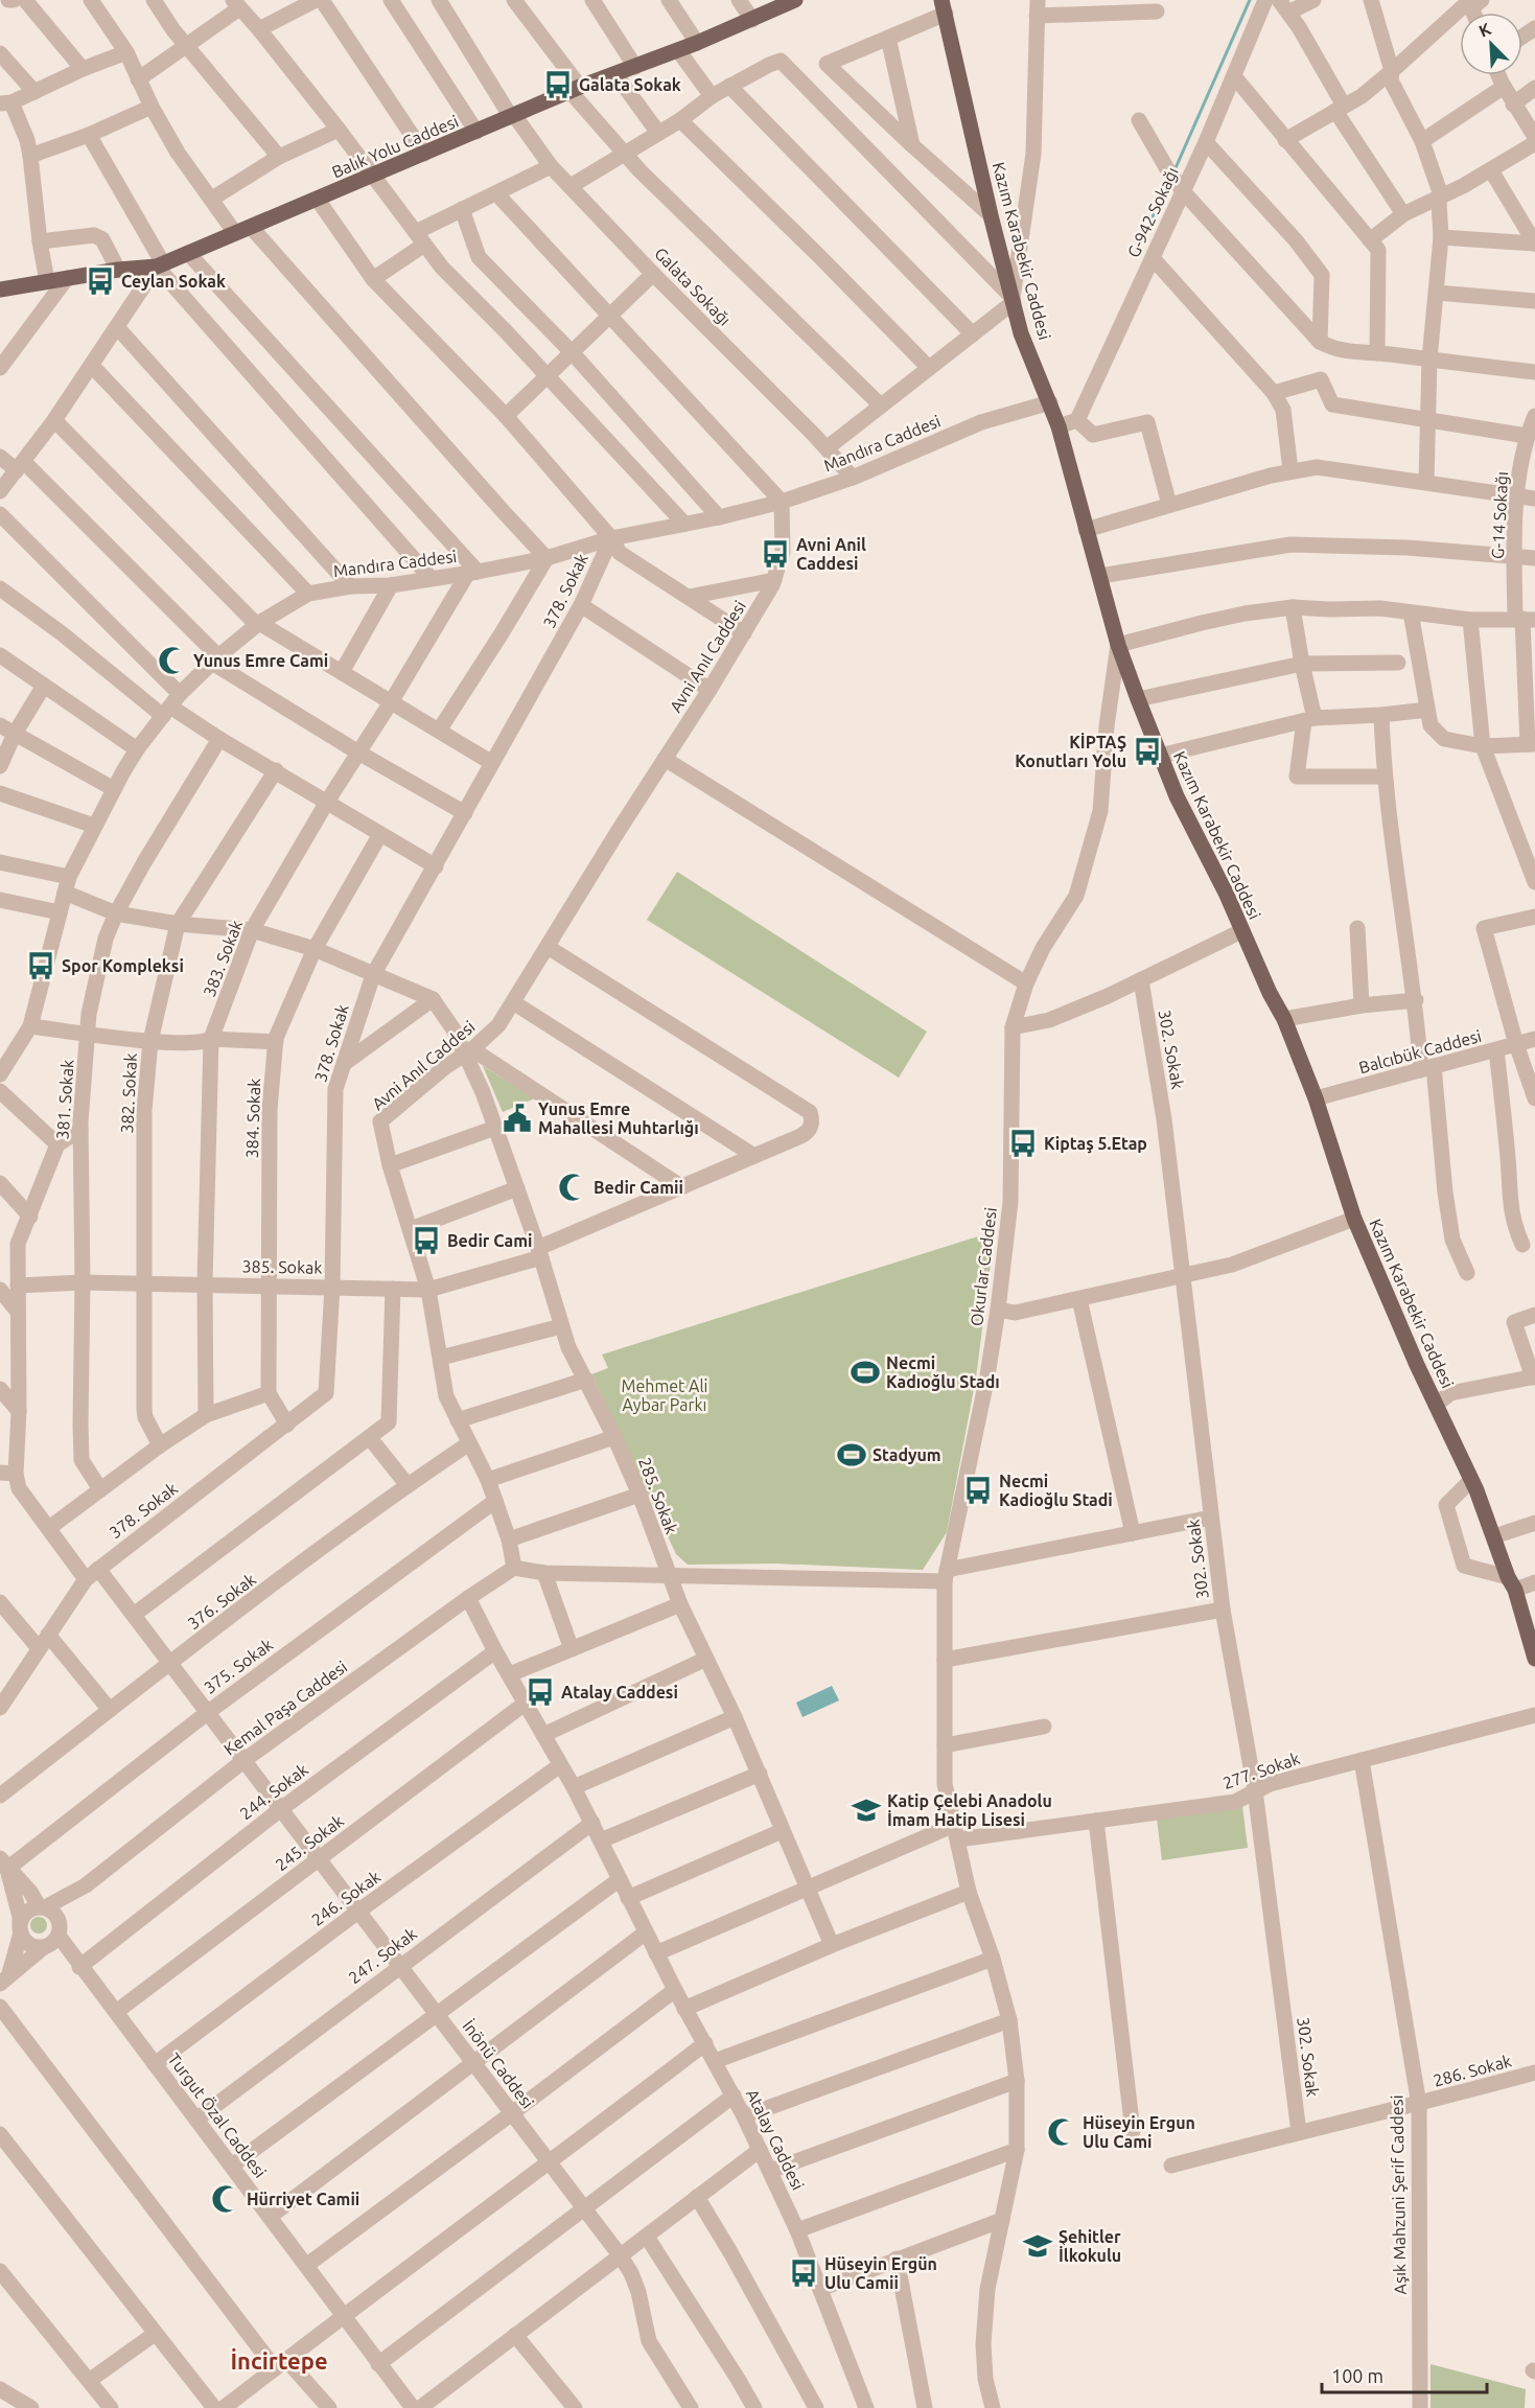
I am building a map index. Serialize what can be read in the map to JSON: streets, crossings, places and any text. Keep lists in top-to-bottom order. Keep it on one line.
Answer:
{"streets":{"main road":["Balık Yolu Caddesi","Kazım Karabekir Caddesi"],"street":["G-942 Sokağı","Galata Sokağı","Mandıra Caddesi","G-14 Sokağı","378. Sokak","Avni Anıl Caddesi","383. Sokak","302. Sokak","Balcıbük Caddesi","382. Sokak","381. Sokak","384. Sokak","385. Sokak","Okurlar Caddesi","285. Sokak","376. Sokak","375. Sokak","Kemal Paşa Caddesi","277. Sokak","244. Sokak","245. Sokak","246. Sokak","247. Sokak","İnönü Caddesi","286. Sokak","Turgut Özal Caddesi","Atalay Caddesi","Aşık Mahzuni Şerif Caddesi"]},"crossings":[["Balık Yolu Caddesi","Galata Sokağı"],["Kazım Karabekir Caddesi","Mandıra Caddesi"],["Kazım Karabekir Caddesi","Balcıbük Caddesi"],["Kazım Karabekir Caddesi","Okurlar Caddesi"],["Galata Sokağı","Mandıra Caddesi"],["Mandıra Caddesi","378. Sokak"],["Mandıra Caddesi","Avni Anıl Caddesi"],["Mandıra Caddesi","383. Sokak"],["378. Sokak","385. Sokak"],["378. Sokak","İnönü Caddesi"],["Avni Anıl Caddesi","385. Sokak"],["Avni Anıl Caddesi","285. Sokak"],["Avni Anıl Caddesi","376. Sokak"],["Avni Anıl Caddesi","375. Sokak"],["Avni Anıl Caddesi","Kemal Paşa Caddesi"],["383. Sokak","385. Sokak"],["302. Sokak","277. Sokak"],["302. Sokak","286. Sokak"],["382. Sokak","385. Sokak"],["381. Sokak","385. Sokak"],["384. Sokak","385. Sokak"],["385. Sokak","285. Sokak"],["Okurlar Caddesi","277. Sokak"],["285. Sokak","277. Sokak"],["376. Sokak","İnönü Caddesi"],["375. Sokak","İnönü Caddesi"],["Kemal Paşa Caddesi","İnönü Caddesi"],["Kemal Paşa Caddesi","Turgut Özal Caddesi"],["Kemal Paşa Caddesi","Atalay Caddesi"],["277. Sokak","Atalay Caddesi"],["277. Sokak","Aşık Mahzuni Şerif Caddesi"],["244. Sokak","İnönü Caddesi"],["244. Sokak","Turgut Özal Caddesi"],["244. Sokak","Atalay Caddesi"],["245. Sokak","İnönü Caddesi"],["245. Sokak","Turgut Özal Caddesi"],["245. Sokak","Atalay Caddesi"],["246. Sokak","İnönü Caddesi"],["246. Sokak","Turgut Özal Caddesi"],["246. Sokak","Atalay Caddesi"],["247. Sokak","İnönü Caddesi"],["247. Sokak","Turgut Özal Caddesi"],["247. Sokak","Atalay Caddesi"],["286. Sokak","Aşık Mahzuni Şerif Caddesi"]],"districts":["İncirtepe"],"parks":["Mehmet Ali Aybar Parkı"],"places":{"bus stop":["Galata Sokak","Ceylan Sokak","Avni Anil Caddesi","KİPTAŞ Konutları Yolu","Spor Kompleksi","Kiptaş 5.Etap","Bedir Cami","Necmi Kadioğlu Stadi","Atalay Caddesi","Hüseyin Ergün Ulu Camii"],"mosque":["Yunus Emre Cami","Bedir Camii","Hüseyin Ergun Ulu Cami","Hürriyet Camii"],"public building":["Yunus Emre Mahallesi Muhtarlığı"],"sports":["Necmi Kadıoğlu Stadı","Stadyum"],"school or university":["Katip Çelebi Anadolu İmam Hatip Lisesi","Şehitler İlkokulu"]},"scale_bar":"100 m","north":"top left"}
